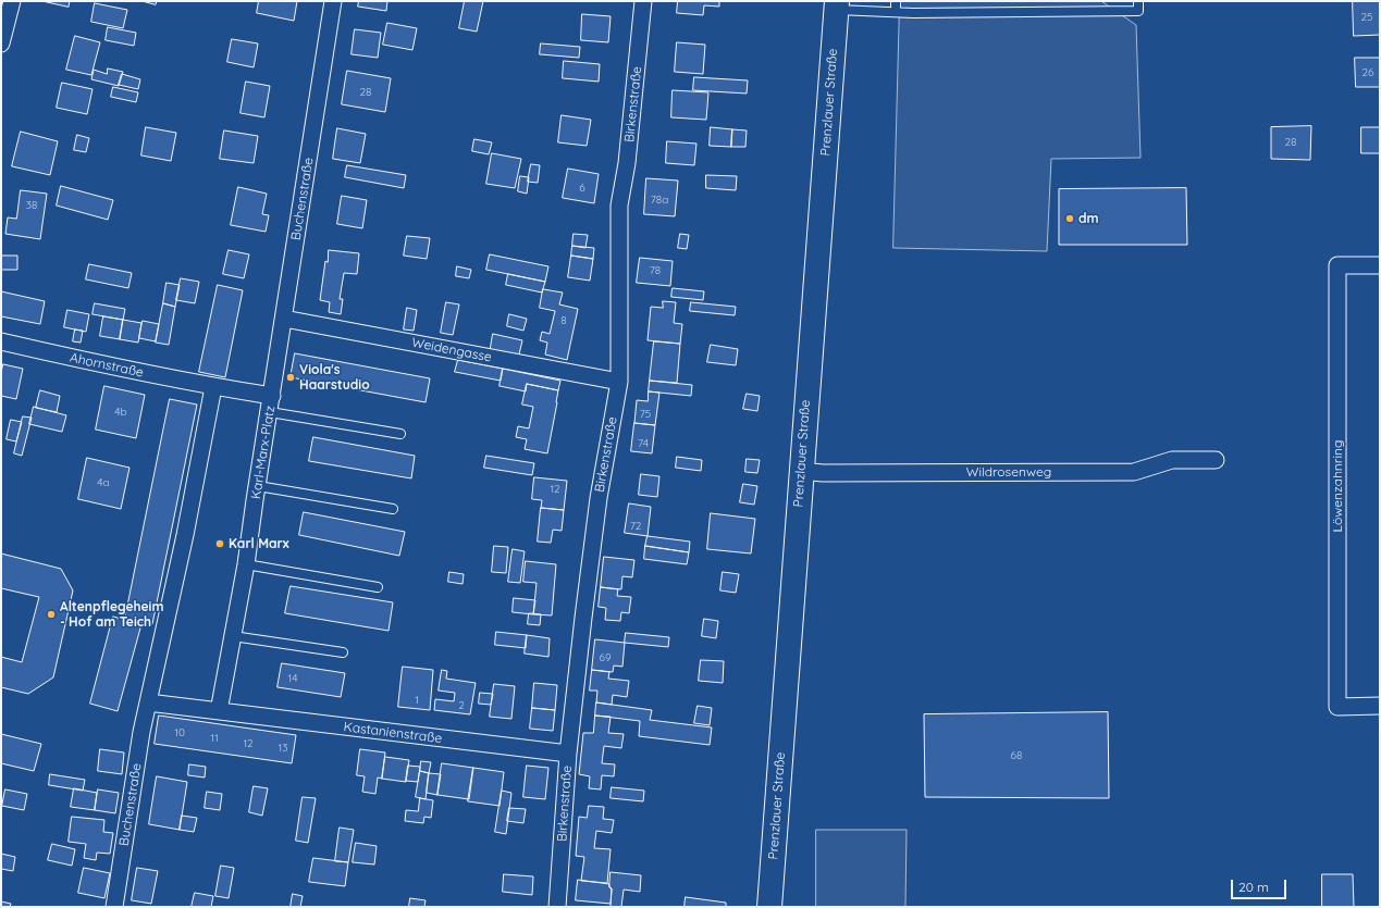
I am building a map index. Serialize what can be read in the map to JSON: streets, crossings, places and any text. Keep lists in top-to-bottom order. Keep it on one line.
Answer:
{"streets":{"main road":["Prenzlauer Straße"],"street":["Birkenstraße","Buchenstraße","Weidengasse","Ahornstraße","Karl-Marx-Platz","Wildrosenweg","Löwenzahnring","Kastanienstraße"]},"crossings":[["Prenzlauer Straße","Wildrosenweg"],["Birkenstraße","Weidengasse"],["Birkenstraße","Kastanienstraße"],["Buchenstraße","Weidengasse"],["Buchenstraße","Karl-Marx-Platz"],["Ahornstraße","Karl-Marx-Platz"],["Karl-Marx-Platz","Kastanienstraße"]],"places":["dm","Viola's Haarstudio","Karl Marx","Altenpflegeheim - Hof am Teich"],"house_numbers":["25","26","28","28","6","78a","38","78","8","4b","75","74","4a","12","72","69","14","1","2","10","11","12","13","68"],"scale_bar":"20 m"}
